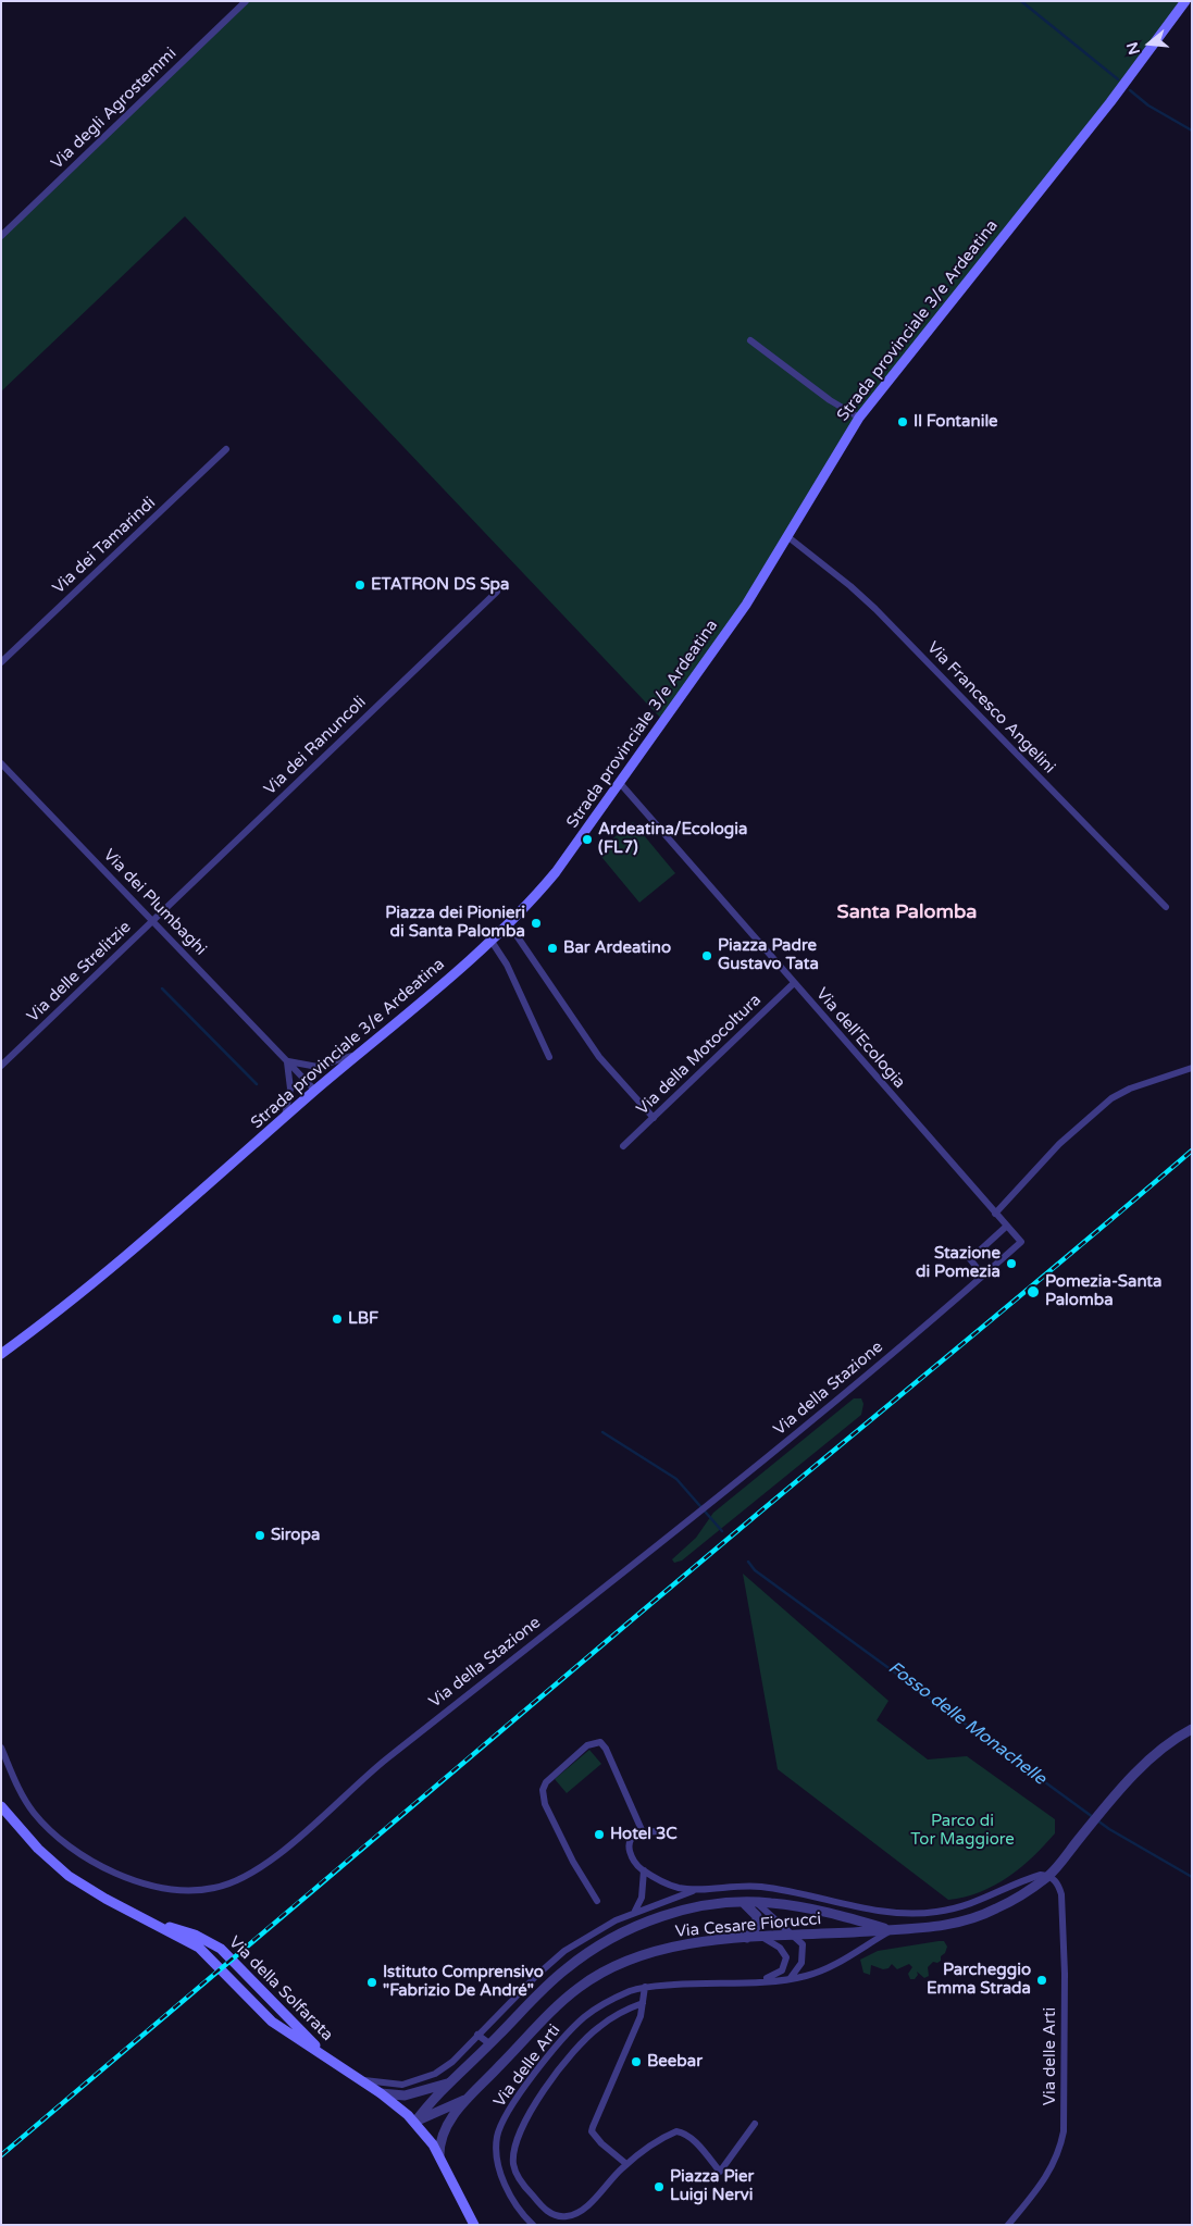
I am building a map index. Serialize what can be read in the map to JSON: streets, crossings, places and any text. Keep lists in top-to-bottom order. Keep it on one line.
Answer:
{"streets":{"main road":["Strada provinciale 3/e Ardeatina","Via della Solfarata"],"street":["Via degli Agrostemmi","Via dei Tamarindi","Via Francesco Angelini","Via dei Ranuncoli","Via dei Plumbaghi","Via delle Strelitzie","Via dell'Ecologia","Via della Motocoltura","Via della Stazione","Via Cesare Fiorucci","Via delle Arti"]},"crossings":[["Strada provinciale 3/e Ardeatina","Via Francesco Angelini"],["Strada provinciale 3/e Ardeatina","Via dei Plumbaghi"],["Strada provinciale 3/e Ardeatina","Via dell'Ecologia"],["Via dei Ranuncoli","Via dei Plumbaghi"],["Via dei Ranuncoli","Via delle Strelitzie"],["Via dei Plumbaghi","Via delle Strelitzie"],["Via dell'Ecologia","Via della Motocoltura"],["Via Cesare Fiorucci","Via della Solfarata"],["Via Cesare Fiorucci","Via delle Arti"]],"districts":["Santa Palomba"],"water":["Fosso delle Monachelle"],"parks":["Parco di Tor Maggiore"],"places":["Il Fontanile","ETATRON DS Spa","Ardeatina/Ecologia (FL7)","Piazza dei Pionieri di Santa Palomba","Bar Ardeatino","Piazza Padre Gustavo Tata","Stazione di Pomezia","Pomezia-Santa Palomba","LBF","Siropa","Hotel 3C","Parcheggio Emma Strada","Istituto Comprensivo \"Fabrizio De André\"","Beebar","Piazza Pier Luigi Nervi"],"north":"left"}
